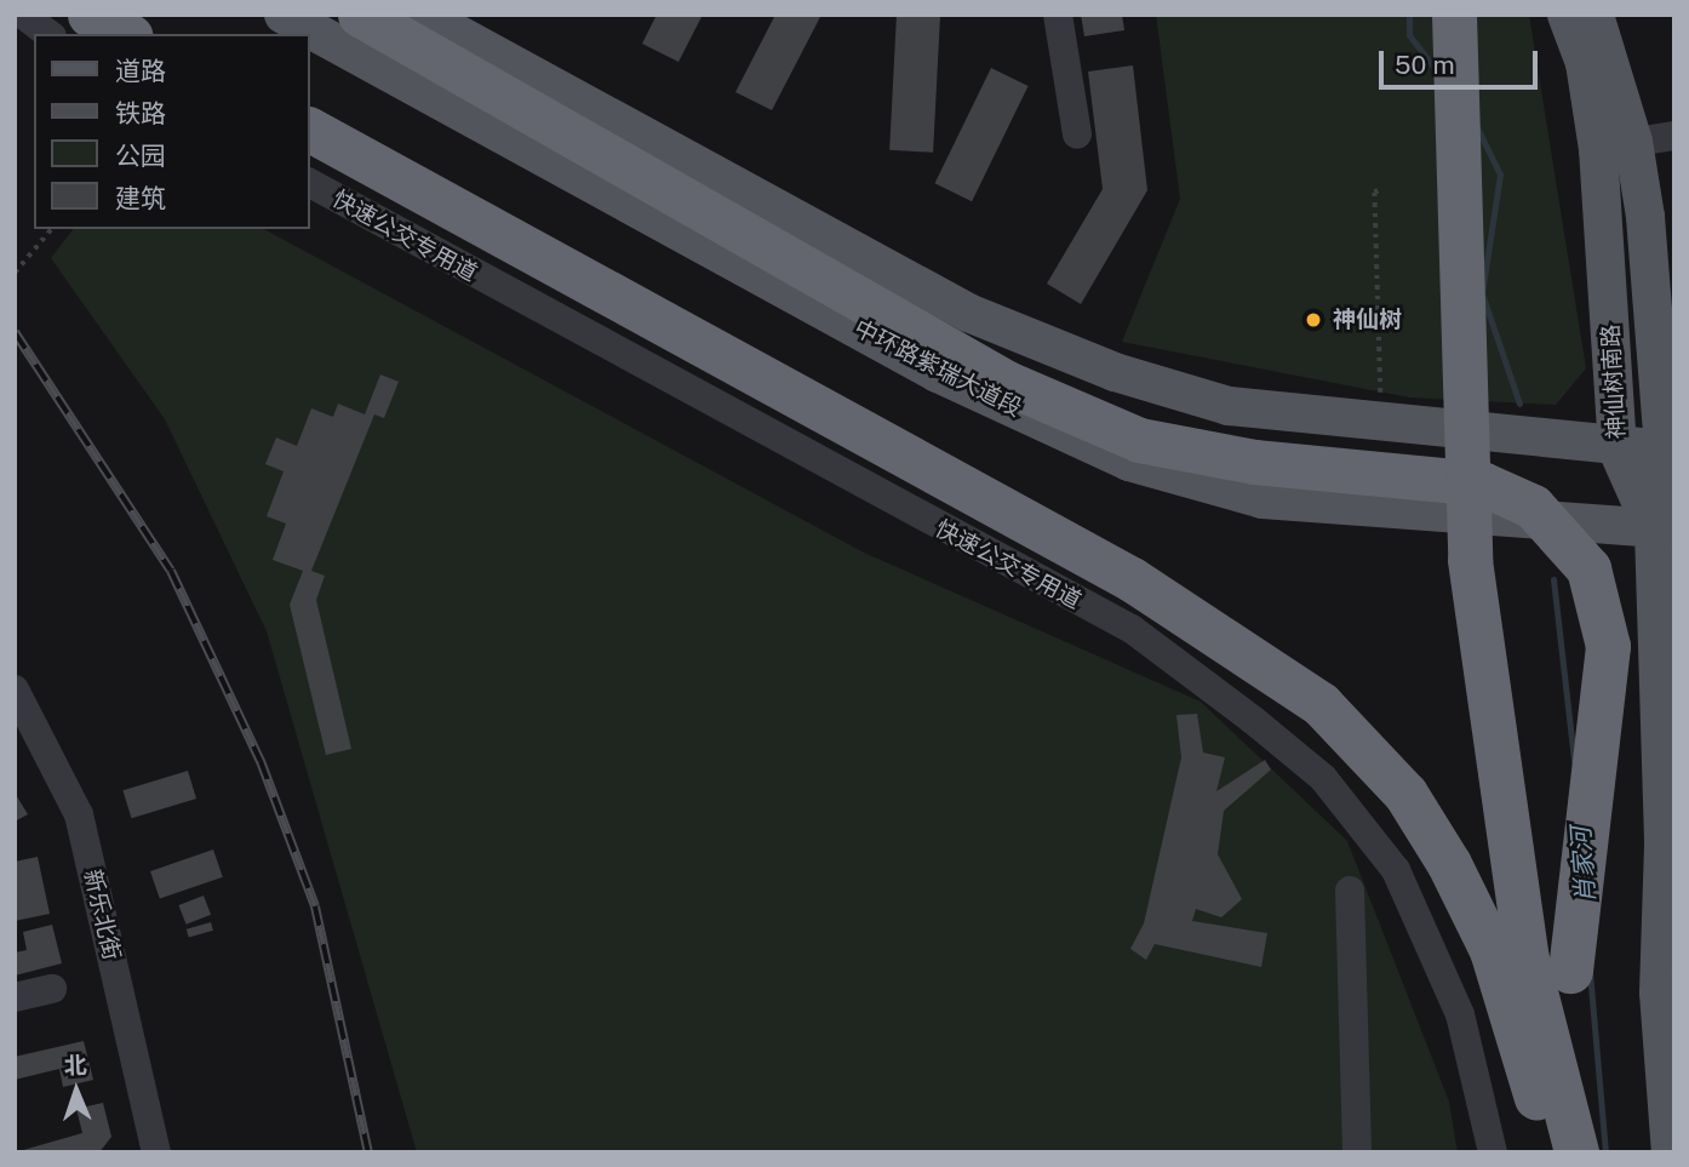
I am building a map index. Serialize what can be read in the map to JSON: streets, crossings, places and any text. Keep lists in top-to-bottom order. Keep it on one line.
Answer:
{"streets":{"main road":["中环路紫瑞大道段","神仙树南路"],"street":["快速公交专用道","新乐北街"]},"crossings":[["中环路紫瑞大道段","神仙树南路"]],"water":["肖家河"],"places":["神仙树"],"legend":["道路","铁路","公园","建筑"],"scale_bar":"50 m","north":"top"}
